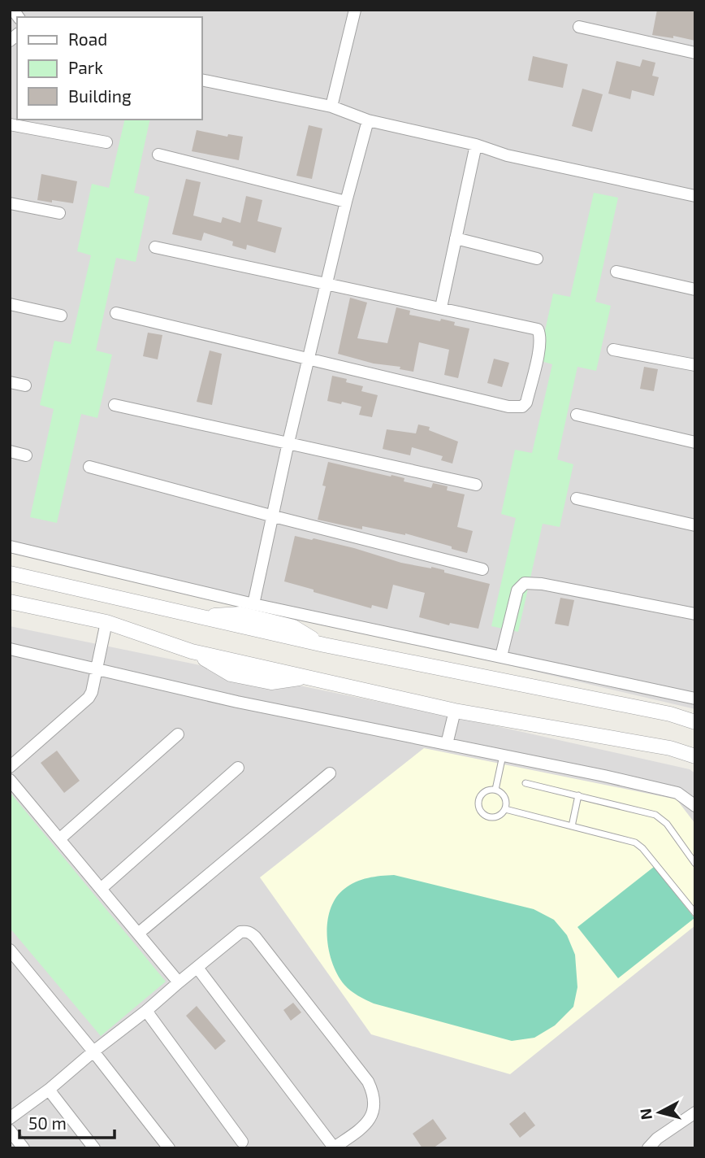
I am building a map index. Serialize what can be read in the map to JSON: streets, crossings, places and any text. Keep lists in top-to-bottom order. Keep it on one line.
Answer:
{"legend":["Road","Park","Building"],"scale_bar":"50 m","north":"left"}
